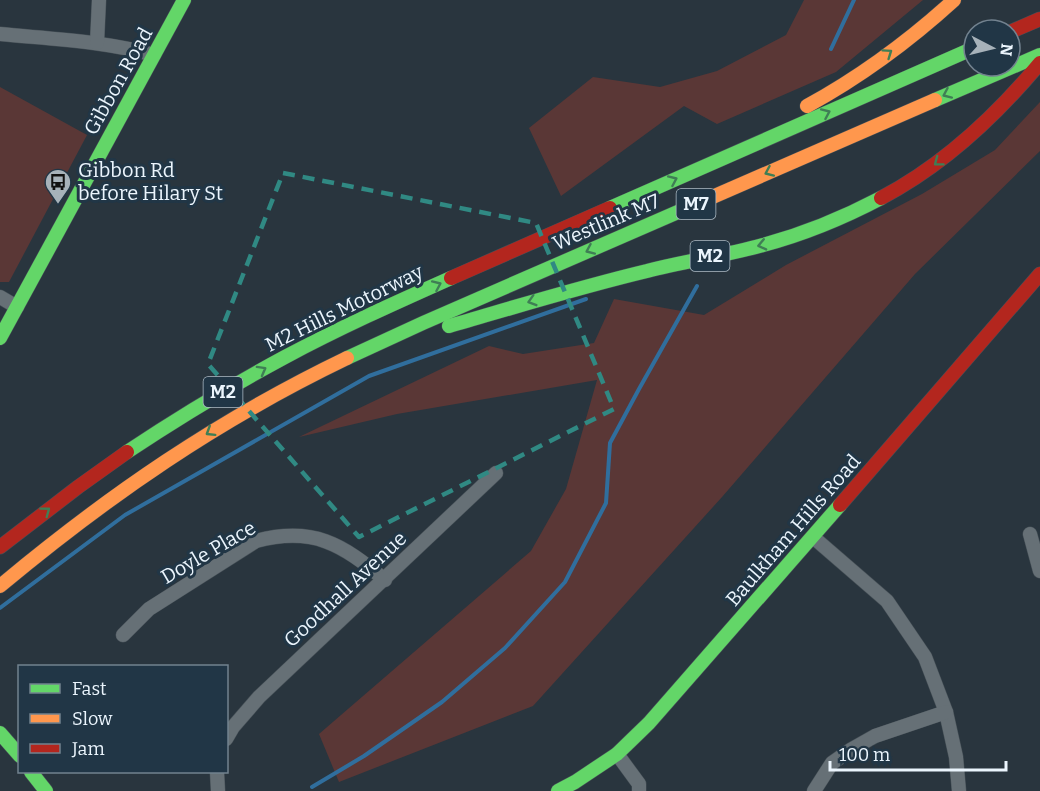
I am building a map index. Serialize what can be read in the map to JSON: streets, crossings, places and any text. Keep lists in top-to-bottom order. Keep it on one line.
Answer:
{"streets":{"main road":["Gibbon Road","M7","Westlink M7","M2","M2 Hills Motorway","Baulkham Hills Road"],"street":["Doyle Place","Goodhall Avenue"]},"crossings":[["Westlink M7","M2"],["M2","M2 Hills Motorway"],["Doyle Place","Goodhall Avenue"]],"places":{"bus stop":["Gibbon Rd before Hilary St"]},"legend":["Fast","Slow","Jam"],"scale_bar":"100 m","north":"right"}
